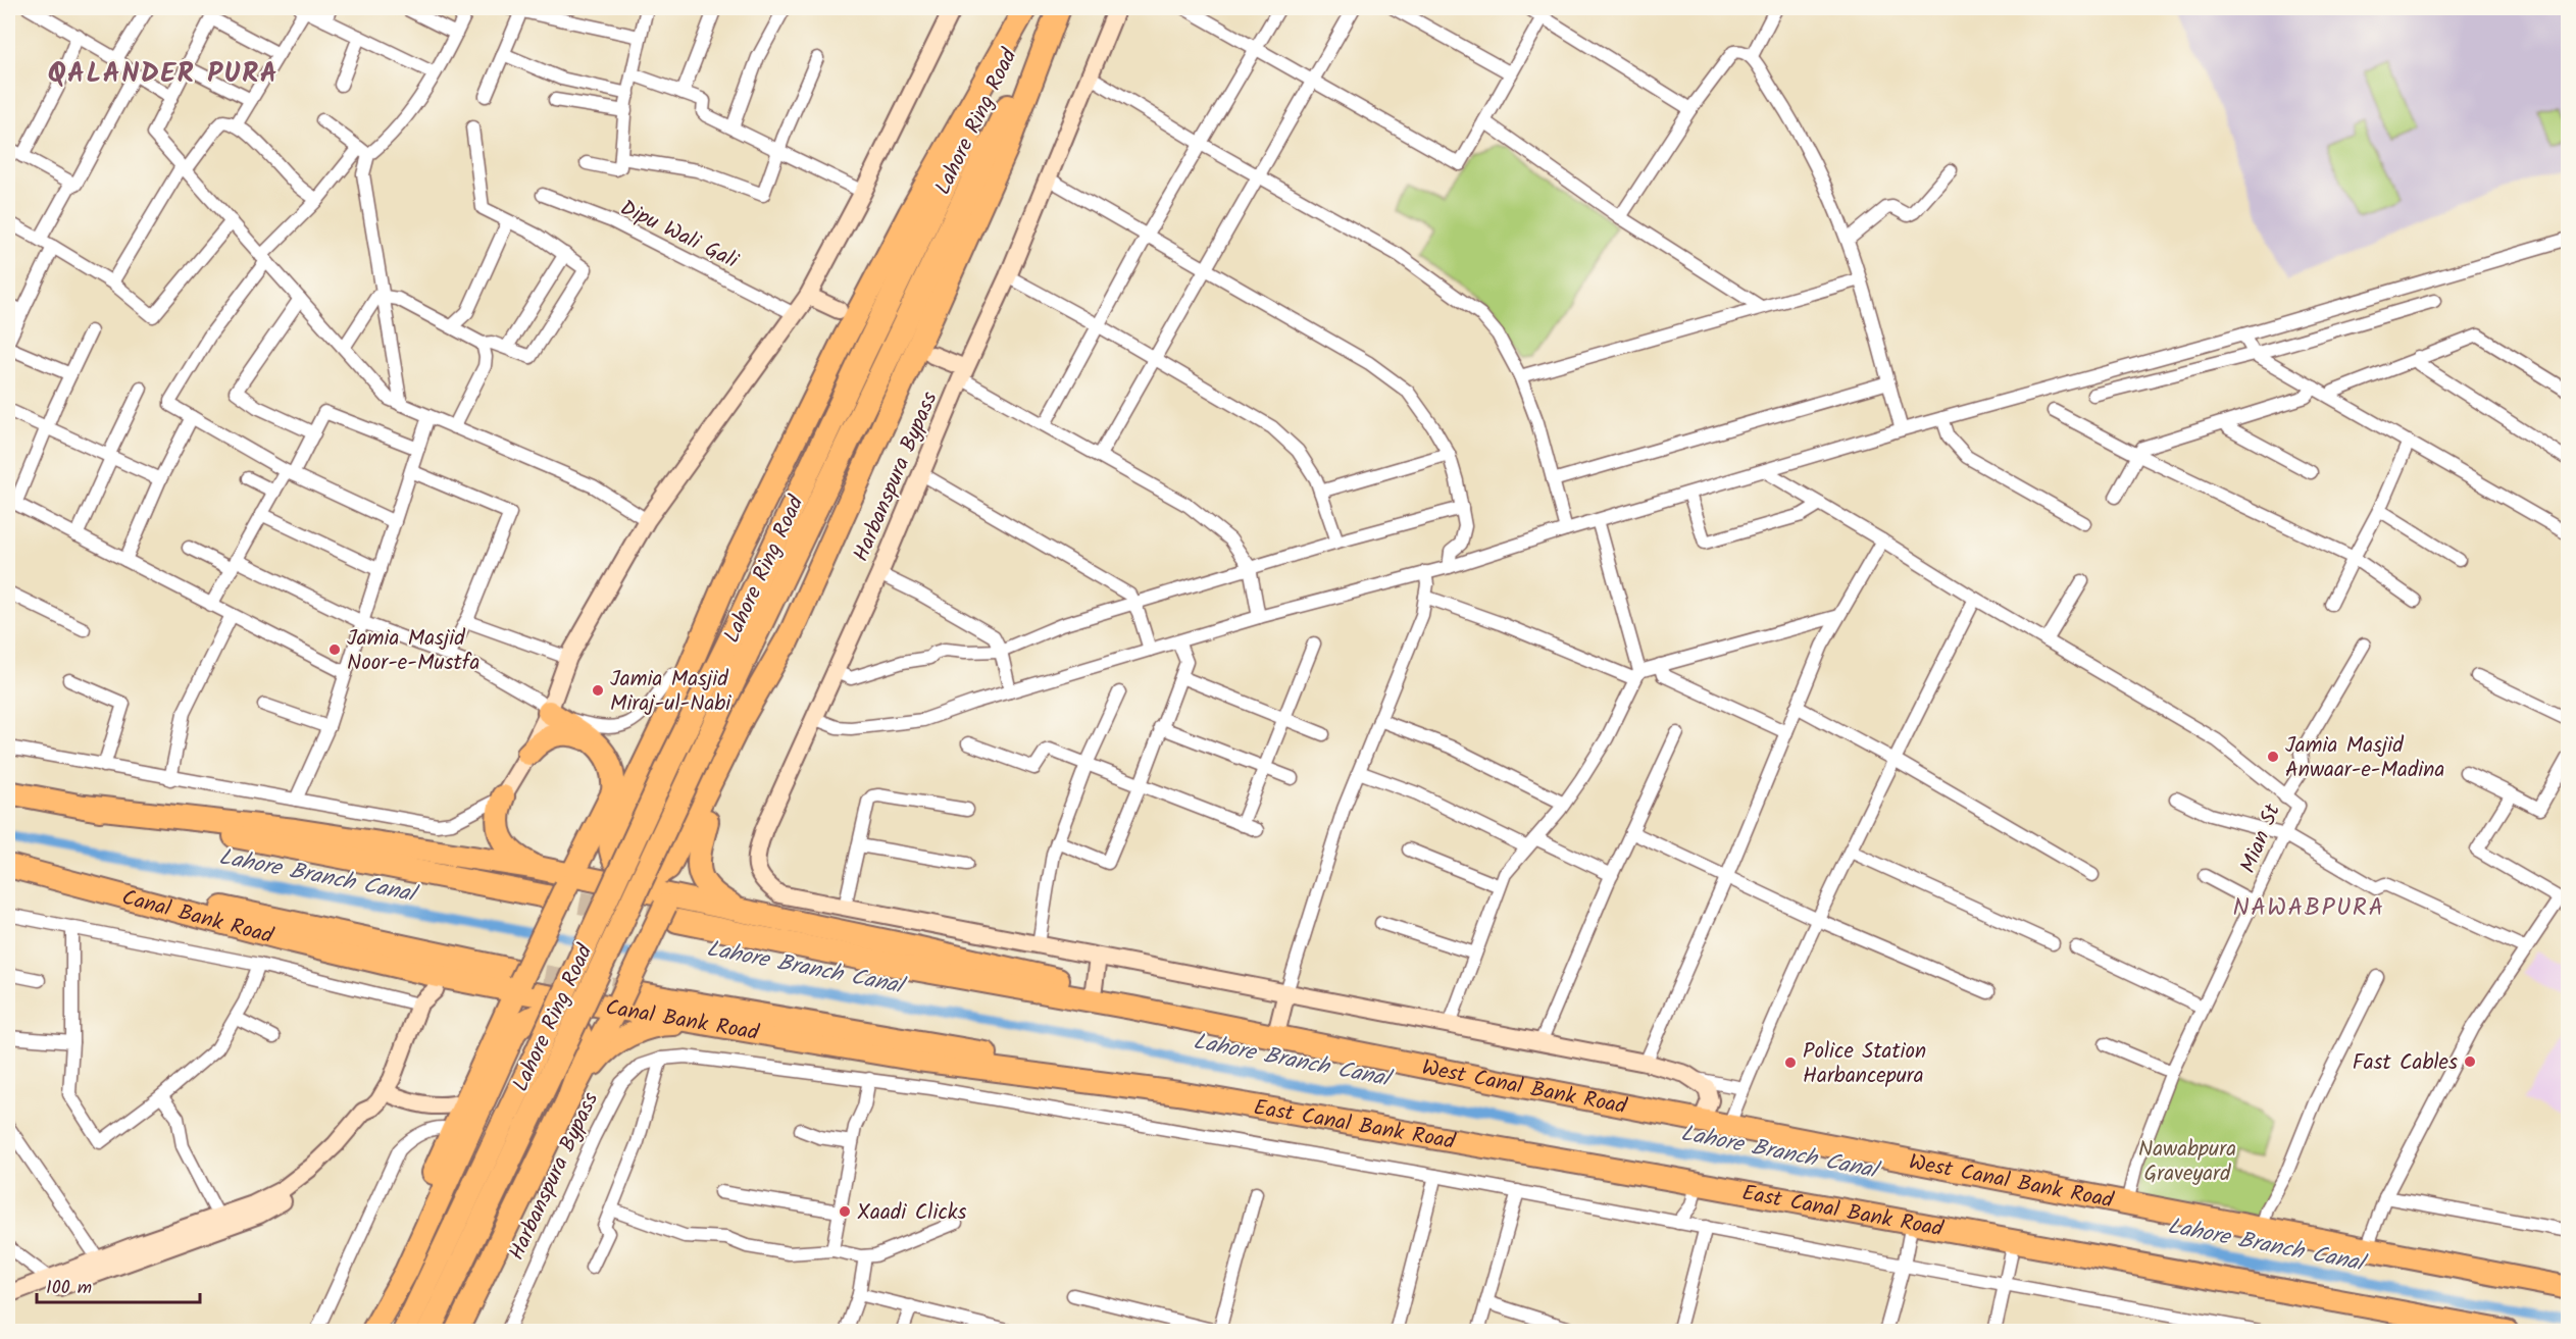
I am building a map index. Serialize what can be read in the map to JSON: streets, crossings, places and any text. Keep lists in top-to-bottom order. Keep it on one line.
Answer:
{"streets":{"highway":["Lahore Ring Road","Canal Bank Road","West Canal Bank Road","East Canal Bank Road"],"street":["Dipu Wali Gali","Harbanspura Bypass","Mian St"]},"crossings":[["Mian St","West Canal Bank Road"],["Canal Bank Road","East Canal Bank Road"]],"districts":["QALANDER PURA","NAWABPURA"],"water":["Lahore Branch Canal"],"parks":["Nawabpura Graveyard"],"places":["Jamia Masjid Noor-e-Mustfa","Jamia Masjid Miraj-ul-Nabi","Jamia Masjid Anwaar-e-Madina","Fast Cables","Police Station Harbancepura","Xaadi Clicks"],"scale_bar":"100 m"}
